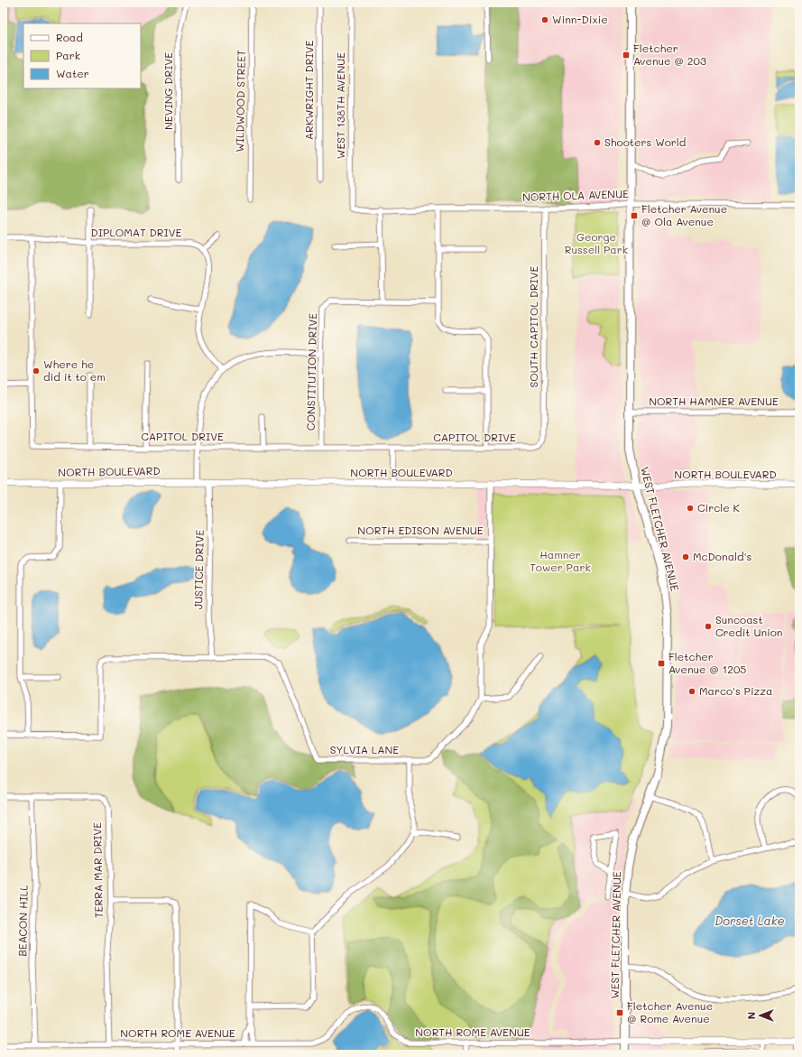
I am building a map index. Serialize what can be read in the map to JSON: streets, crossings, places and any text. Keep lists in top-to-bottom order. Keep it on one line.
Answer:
{"streets":{"main road":["WEST FLETCHER AVENUE"],"street":["ARKWRIGHT DRIVE","NEVING DRIVE","WILDWOOD STREET","WEST 138TH AVENUE","NORTH OLA AVENUE","DIPLOMAT DRIVE","SOUTH CAPITOL DRIVE","CONSTITUTION DRIVE","NORTH HAMNER AVENUE","CAPITOL DRIVE","NORTH BOULEVARD","NORTH EDISON AVENUE","JUSTICE DRIVE","SYLVIA LANE","TERRA MAR DRIVE","BEACON HILL","NORTH ROME AVENUE"]},"crossings":[["WEST 138TH AVENUE","NORTH OLA AVENUE"],["NORTH OLA AVENUE","SOUTH CAPITOL DRIVE"],["NORTH OLA AVENUE","WEST FLETCHER AVENUE"],["DIPLOMAT DRIVE","CAPITOL DRIVE"],["SOUTH CAPITOL DRIVE","CAPITOL DRIVE"],["CONSTITUTION DRIVE","CAPITOL DRIVE"],["NORTH HAMNER AVENUE","WEST FLETCHER AVENUE"],["NORTH BOULEVARD","WEST FLETCHER AVENUE"],["NORTH BOULEVARD","JUSTICE DRIVE"],["NORTH BOULEVARD","SYLVIA LANE"],["WEST FLETCHER AVENUE","NORTH ROME AVENUE"],["NORTH EDISON AVENUE","SYLVIA LANE"],["JUSTICE DRIVE","SYLVIA LANE"],["TERRA MAR DRIVE","BEACON HILL"],["TERRA MAR DRIVE","NORTH ROME AVENUE"],["BEACON HILL","NORTH ROME AVENUE"]],"water":["Dorset Lake"],"parks":["George Russell Park","Hamner Tower Park"],"places":{"other":["Winn-Dixie","Shooters World","Where he did it to em","Circle K","McDonald's","Suncoast Credit Union","Marco's Pizza"],"transit":["Fletcher Avenue @ 203","Fletcher Avenue @ Ola Avenue","Fletcher Avenue @ 1205","Fletcher Avenue @ Rome Avenue"]},"legend":["Road","Park","Water"],"north":"left"}
